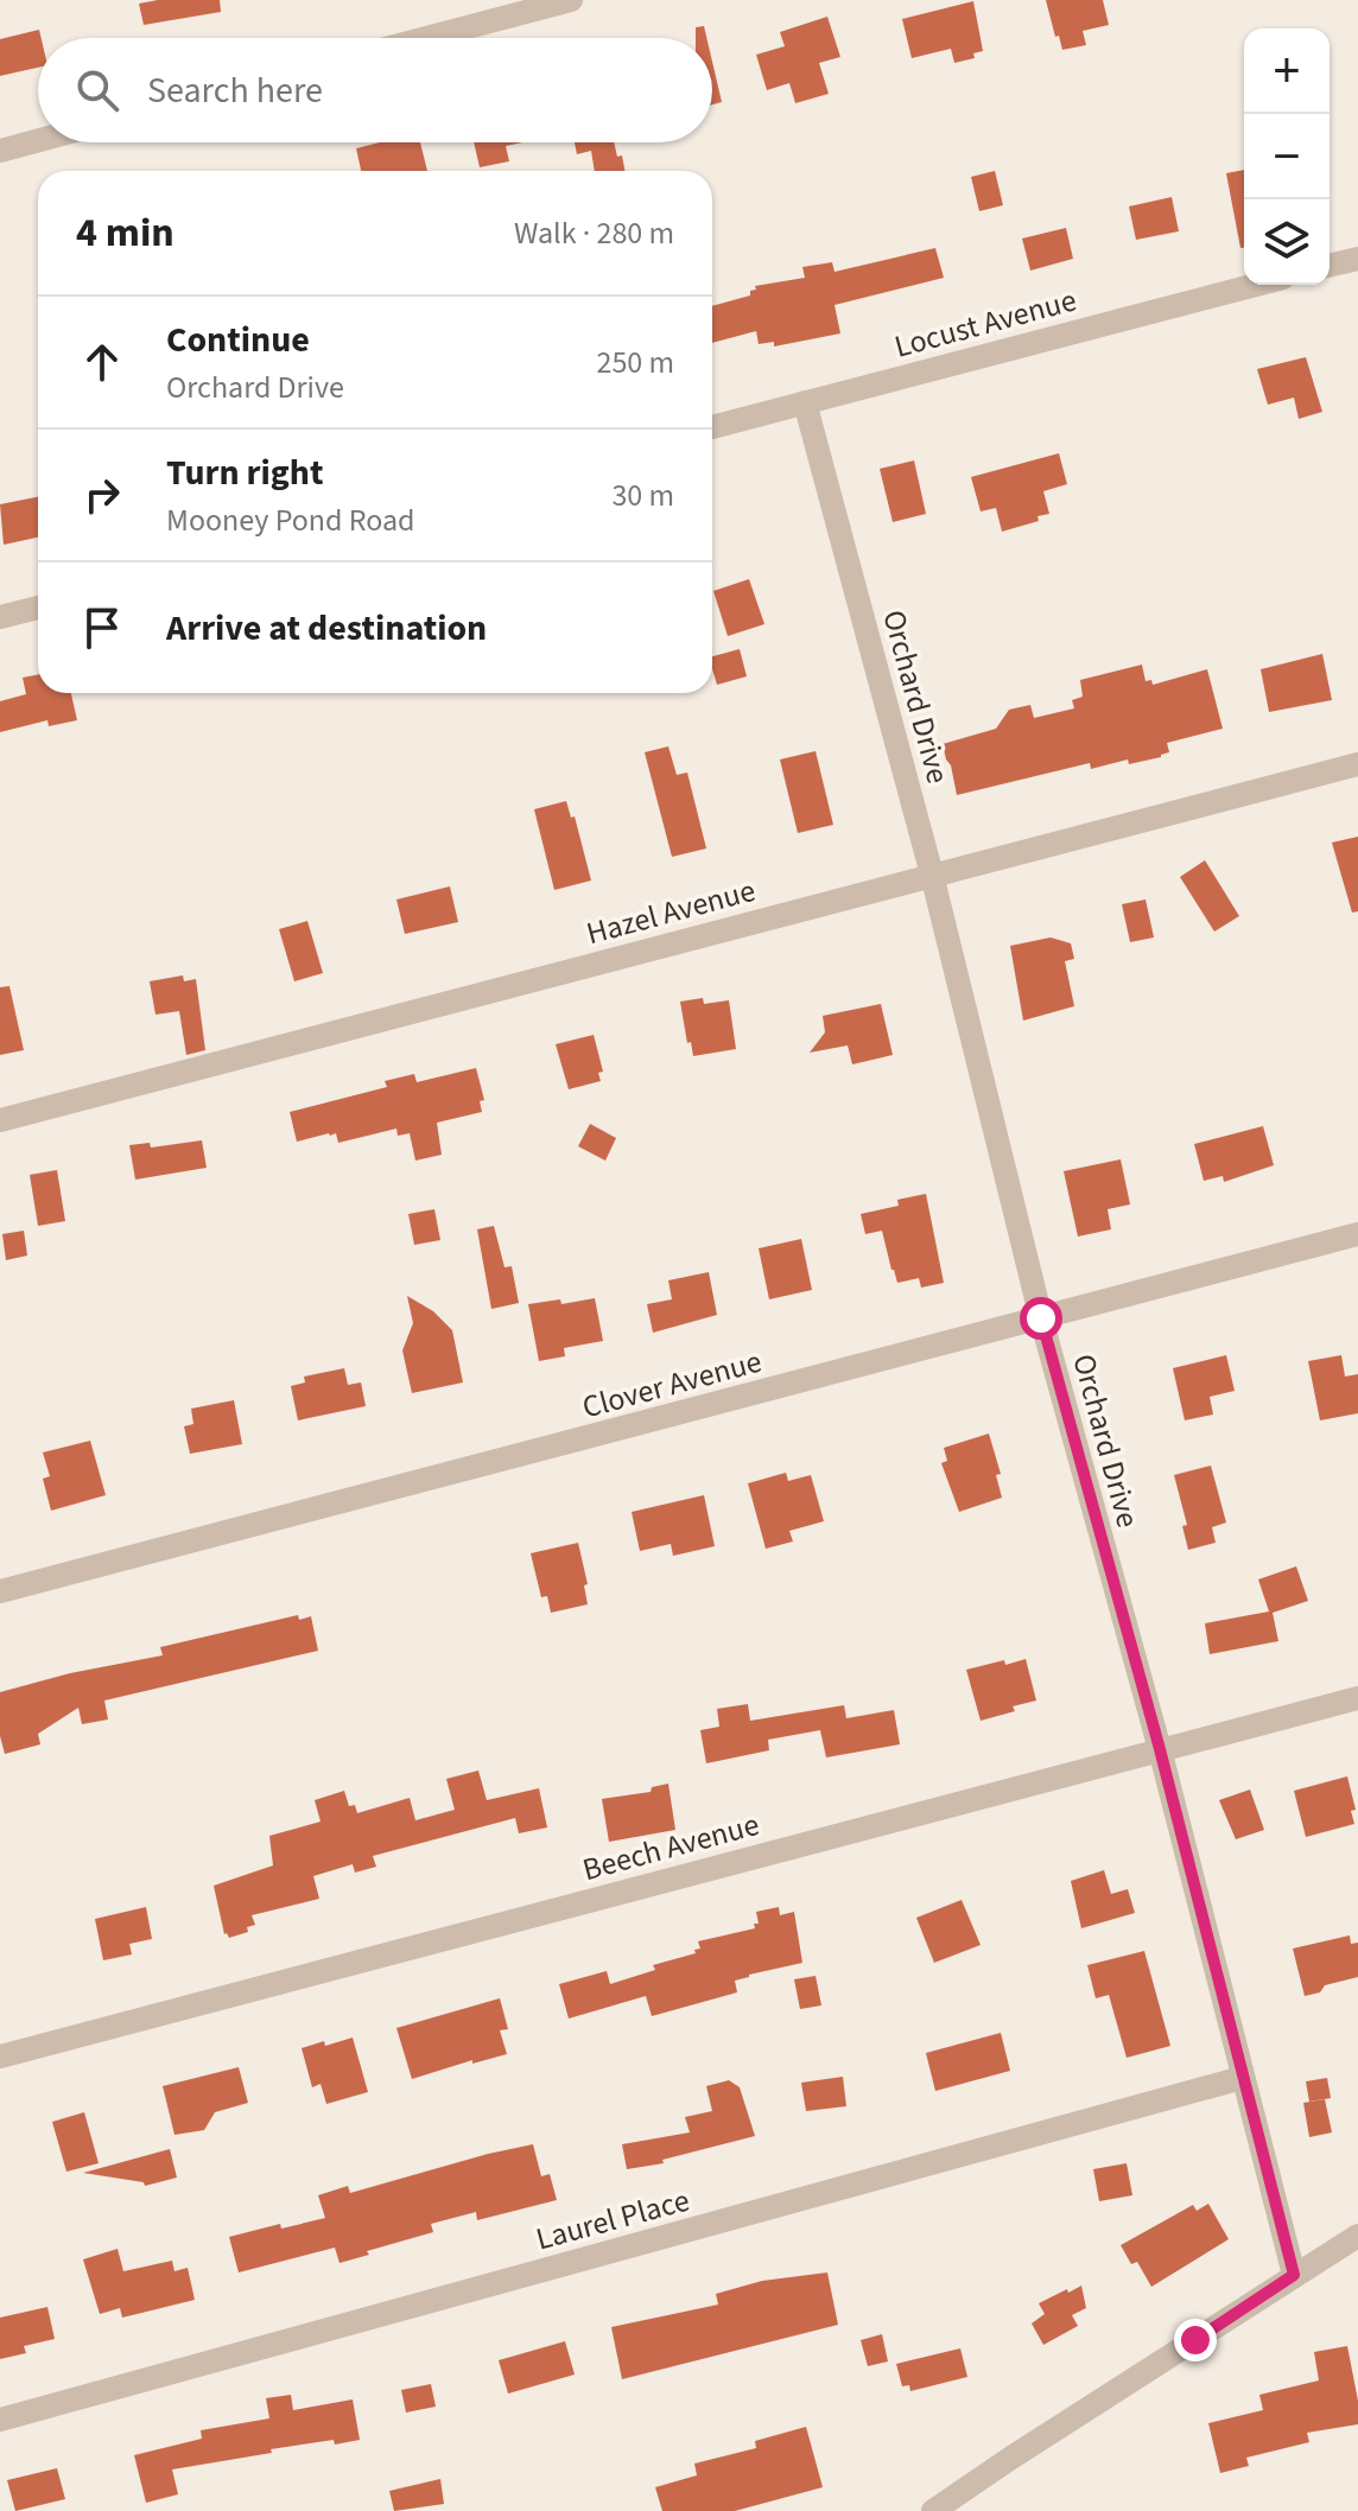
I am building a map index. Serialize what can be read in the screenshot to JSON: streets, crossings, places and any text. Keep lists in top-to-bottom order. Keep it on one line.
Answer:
{"streets":{"street":["Locust Avenue","Orchard Drive","Hazel Avenue","Clover Avenue","Beech Avenue","Laurel Place"]},"crossings":[["Locust Avenue","Orchard Drive"],["Orchard Drive","Hazel Avenue"],["Orchard Drive","Clover Avenue"],["Orchard Drive","Beech Avenue"],["Orchard Drive","Laurel Place"]],"page":{"map_buttons":["+","−"],"search":"Search here","heading":["4 min","Walk · 280 m"],"list":[["Continue","Orchard Drive","250 m"],["Turn right","Mooney Pond Road","30 m"],"Arrive at destination"]}}
